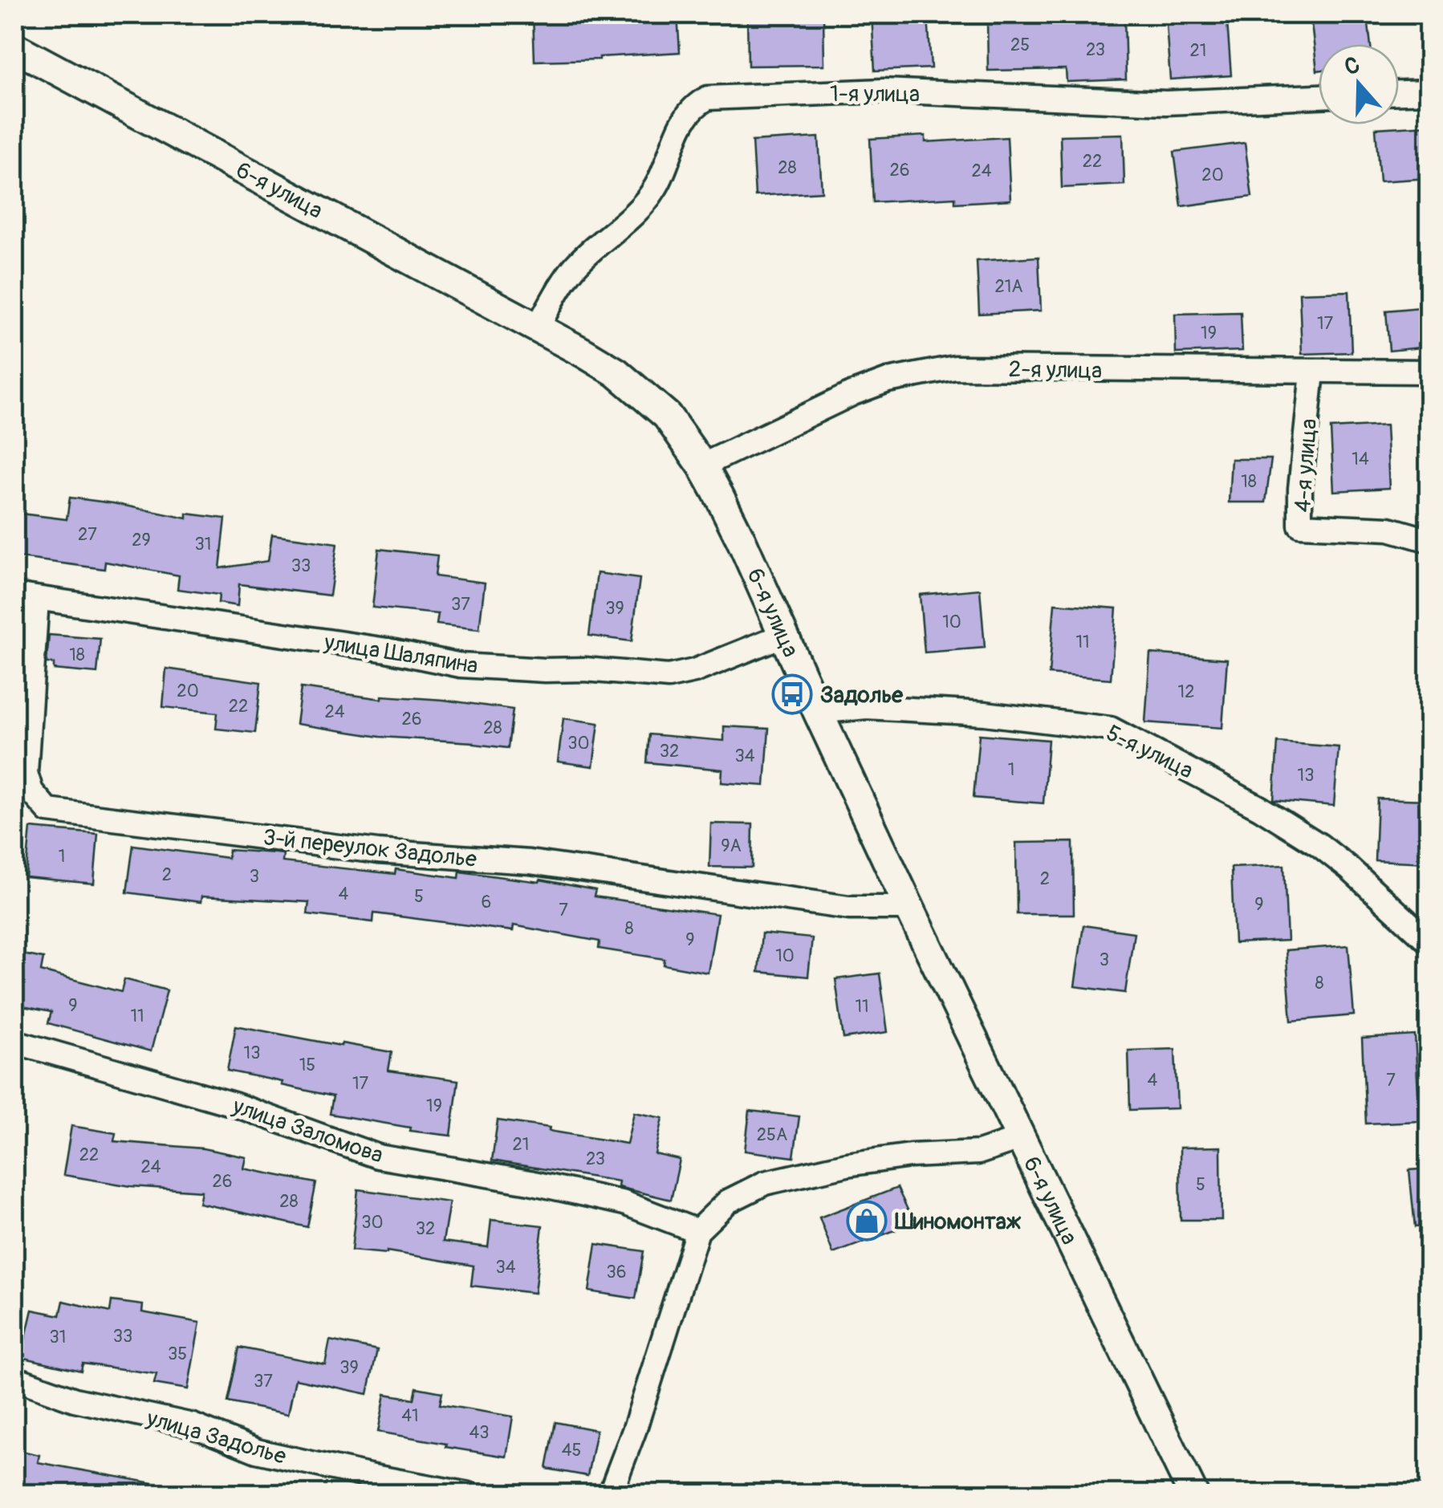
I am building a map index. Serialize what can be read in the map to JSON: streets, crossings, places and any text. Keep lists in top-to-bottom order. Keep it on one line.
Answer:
{"streets":{"street":["1-я улица","6-я улица","2-я улица","4-я улица","улица Шаляпина","5-я улица","3-й переулок Задолье","улица Заломова","улица Задолье"]},"crossings":[["1-я улица","6-я улица"],["6-я улица","2-я улица"],["6-я улица","улица Шаляпина"],["6-я улица","5-я улица"],["6-я улица","3-й переулок Задолье"],["2-я улица","4-я улица"],["улица Шаляпина","3-й переулок Задолье"]],"places":{"bus stop":["Задолье"],"shop":["Шиномонтаж"]},"house_numbers":["25","23","21","22","28","26","24","20","21А","17","19","14","18","27","29","31","33","37","39","10","11","18","20","12","22","24","26","28","30","32","34","1","13","9А","1","2","3","2","4","5","6","9","7","8","9","10","3","8","9","11","11","13","15","4","7","17","19","25А","21","22","23","24","26","5","28","30","32","34","36","33","31","35","39","37","41","43","45"],"north":"top"}
